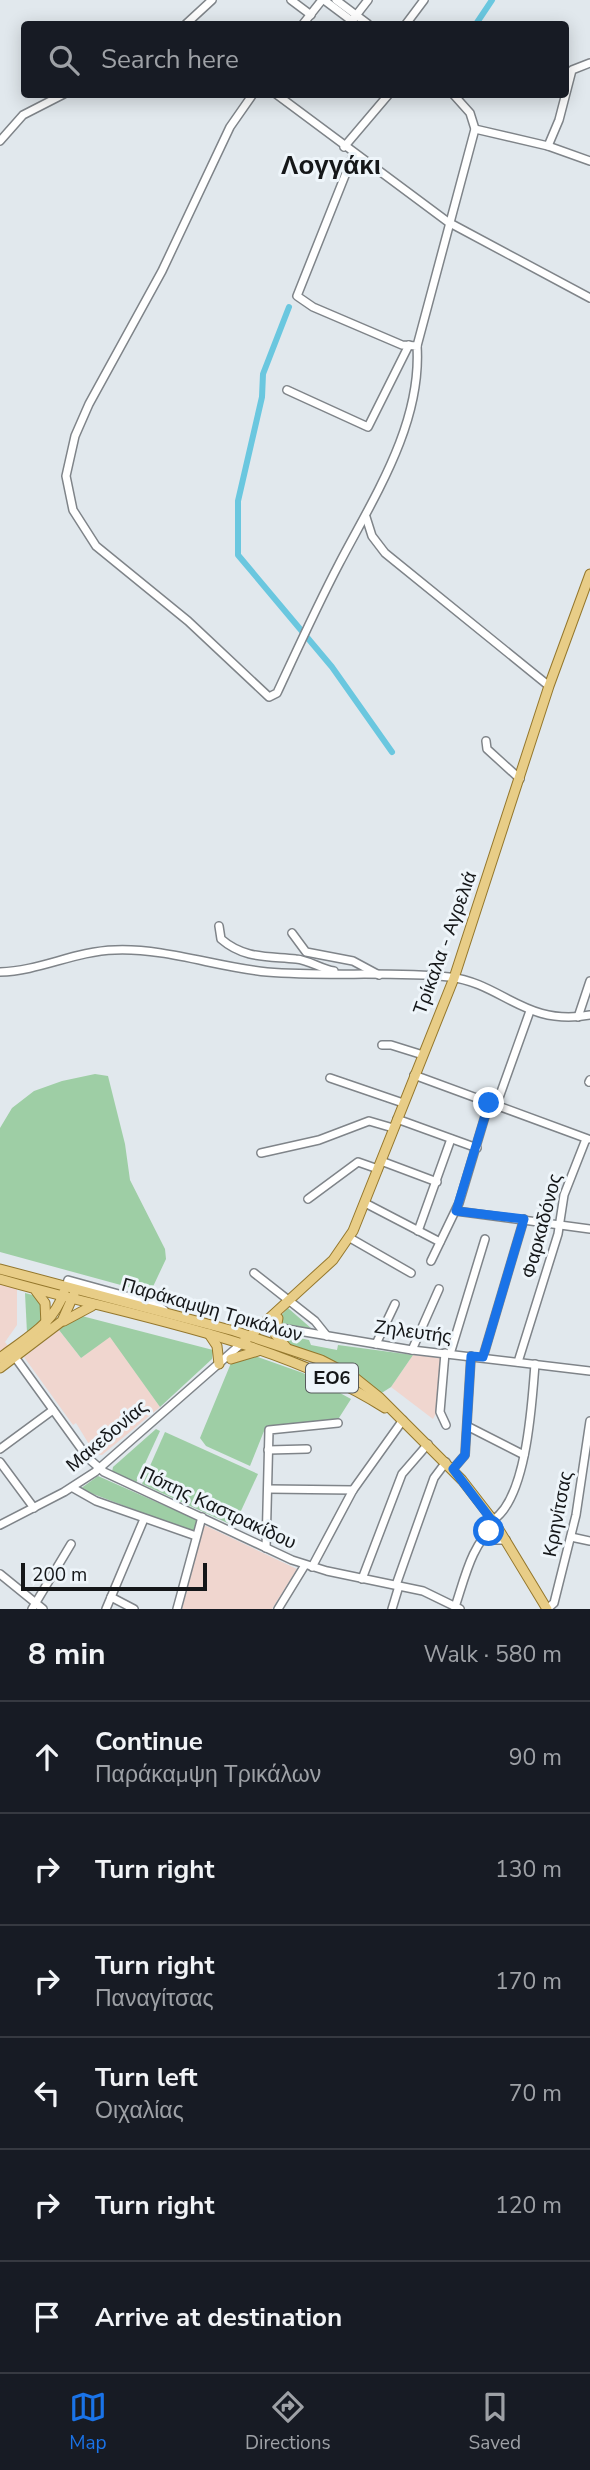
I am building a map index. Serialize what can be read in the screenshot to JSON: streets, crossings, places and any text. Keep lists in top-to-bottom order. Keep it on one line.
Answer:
{"streets":{"main road":["Τρίκαλα - Αγρελιά","Παράκαμψη Τρικάλων","ΕΟ6"],"street":["Φαρκαδόνος","Ζηλευτής","Μακεδονίας","Πόπης Καστρακίδου","Κρηνίτσας"]},"crossings":[["Τρίκαλα - Αγρελιά","Παράκαμψη Τρικάλων"],["Τρίκαλα - Αγρελιά","Ζηλευτής"],["Τρίκαλα - Αγρελιά","Μακεδονίας"],["Φαρκαδόνος","Ζηλευτής"],["Παράκαμψη Τρικάλων","Μακεδονίας"],["Παράκαμψη Τρικάλων","Κρηνίτσας"],["Μακεδονίας","Πόπης Καστρακίδου"]],"districts":["Λογγάκι"],"scale_bar":"200 m","page":{"search":"Search here","scale":"200 m","heading":["8 min","Walk · 580 m"],"list":[["Continue","Παράκαμψη Τρικάλων","90 m"],["Turn right","130 m"],["Turn right","Παναγίτσας","170 m"],["Turn left","Οιχαλίας","70 m"],["Turn right","120 m"],"Arrive at destination"],"nav":["Map","Directions","Saved"]}}
